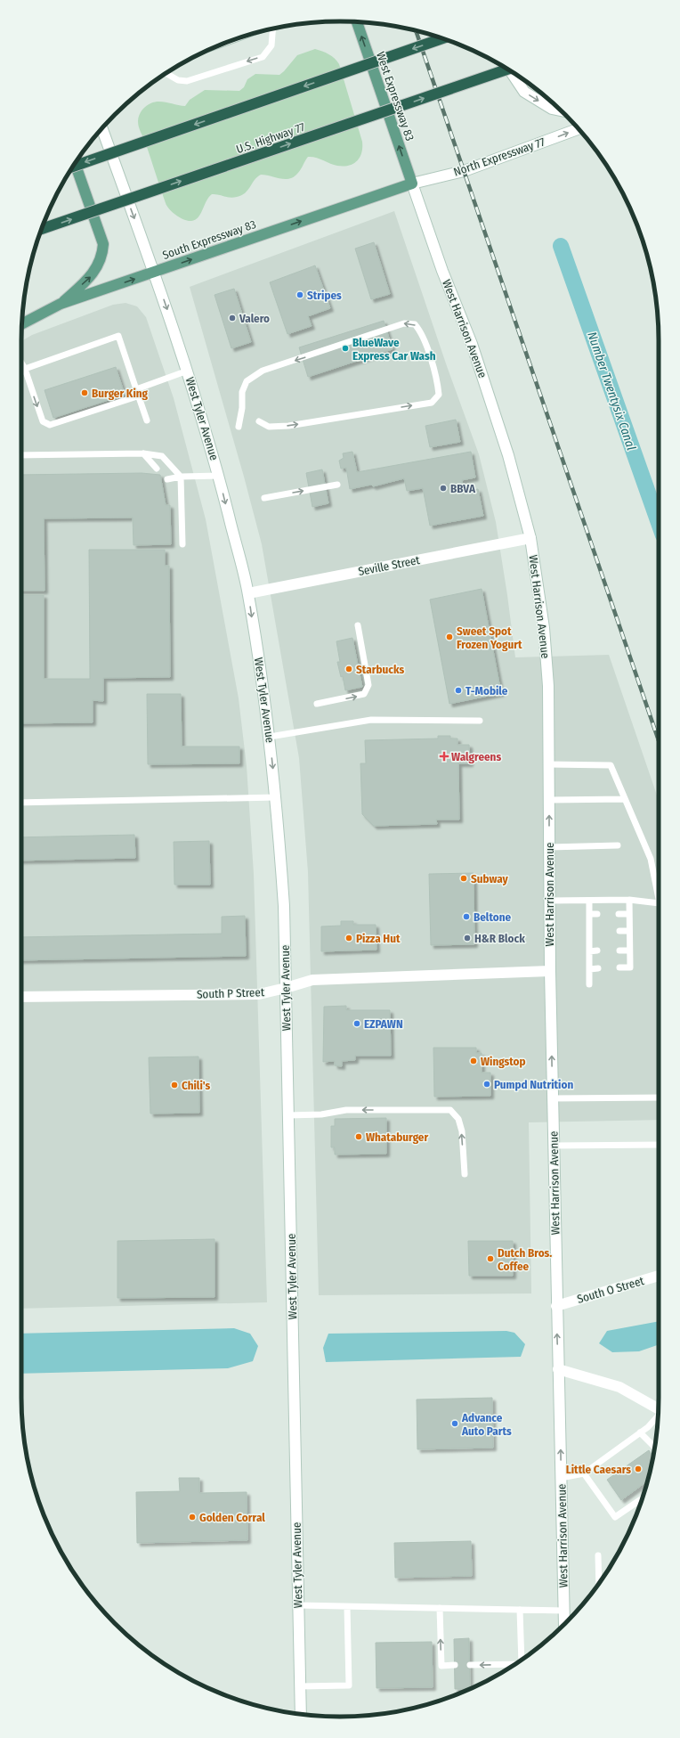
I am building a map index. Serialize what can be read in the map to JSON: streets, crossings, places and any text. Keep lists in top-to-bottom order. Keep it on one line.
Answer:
{"streets":{"highway":["U.S. Highway 77"],"main road":["West Expressway 83","North Expressway 77","South Expressway 83","West Harrison Avenue","West Tyler Avenue","Seville Street","South P Street","South O Street"]},"crossings":[["West Expressway 83","North Expressway 77"],["West Expressway 83","South Expressway 83"],["West Expressway 83","West Harrison Avenue"],["North Expressway 77","South Expressway 83"],["North Expressway 77","West Harrison Avenue"],["South Expressway 83","West Harrison Avenue"],["South Expressway 83","West Tyler Avenue"],["West Harrison Avenue","Seville Street"],["West Harrison Avenue","South P Street"],["West Harrison Avenue","South O Street"],["West Tyler Avenue","Seville Street"],["West Tyler Avenue","South P Street"]],"one_way":["West Expressway 83","North Expressway 77","South Expressway 83","West Tyler Avenue"],"water":["Number Twentysix Canal"],"places":{"other":["Stripes","Valero","BlueWave Express Car Wash","Burger King","BBVA","Sweet Spot Frozen Yogurt","Starbucks","T-Mobile","Subway","Beltone","Pizza Hut","H&R Block","EZPAWN","Wingstop","Pumpd Nutrition","Chili's","Whataburger","Dutch Bros. Coffee","Advance Auto Parts","Little Caesars","Golden Corral"],"health":["Walgreens"]}}
